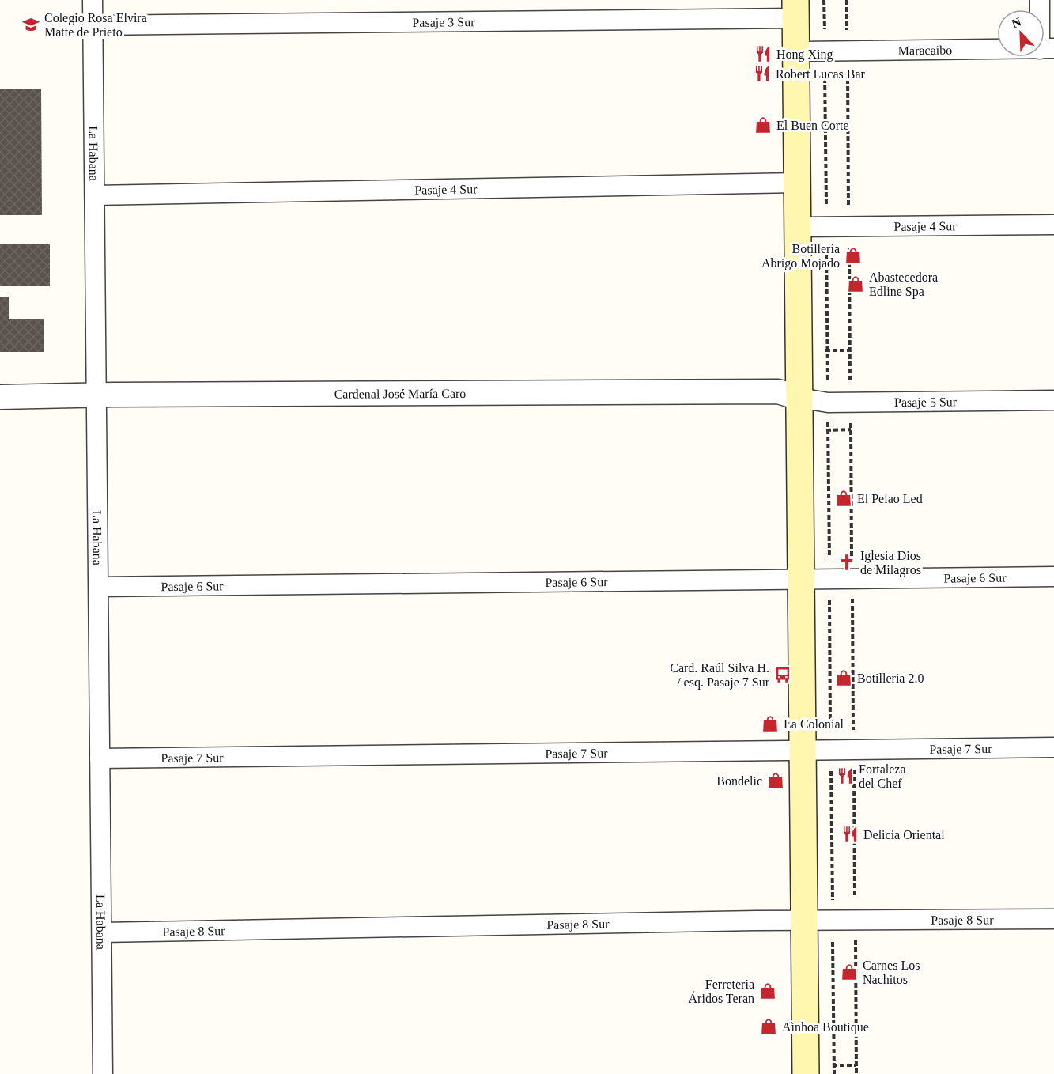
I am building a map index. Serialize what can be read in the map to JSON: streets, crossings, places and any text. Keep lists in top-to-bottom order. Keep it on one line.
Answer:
{"streets":{"street":["Pasaje 3 Sur","Maracaibo","La Habana","Pasaje 4 Sur","Cardenal José María Caro","Pasaje 5 Sur","Pasaje 6 Sur","Pasaje 7 Sur","Pasaje 8 Sur"]},"crossings":[["Pasaje 3 Sur","La Habana"],["La Habana","Pasaje 4 Sur"],["La Habana","Cardenal José María Caro"],["La Habana","Pasaje 6 Sur"],["La Habana","Pasaje 7 Sur"],["La Habana","Pasaje 8 Sur"],["Cardenal José María Caro","Pasaje 5 Sur"]],"places":{"school or university":["Colegio Rosa Elvira Matte de Prieto"],"restaurant":["Hong Xing","Robert Lucas Bar","Fortaleza del Chef","Delicia Oriental"],"shop":["El Buen Corte","Botillería Abrigo Mojado","Abastecedora Edline Spa","El Pelao Led","Botilleria 2.0","La Colonial","Bondelic","Carnes Los Nachitos","Ferreteria Áridos Teran","Ainhoa Boutique"],"church":["Iglesia Dios de Milagros"],"bus stop":["Card. Raúl Silva H. / esq. Pasaje 7 Sur"]},"north":"top left"}
